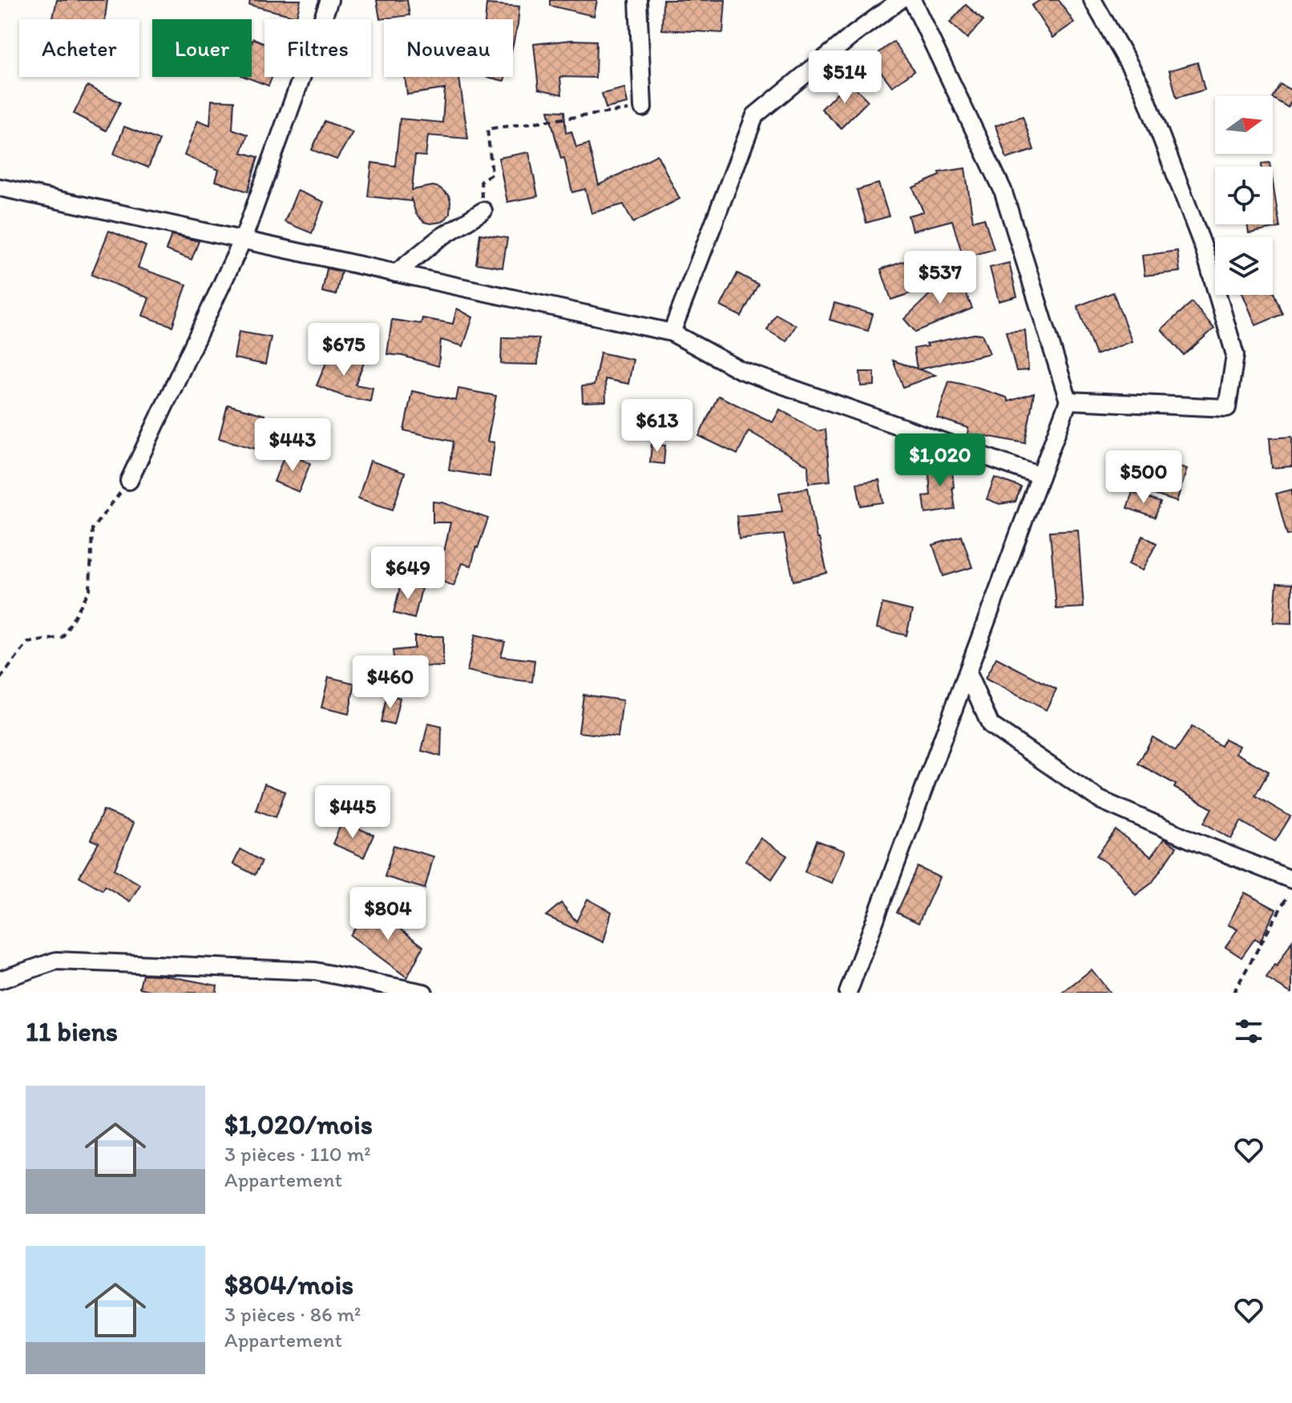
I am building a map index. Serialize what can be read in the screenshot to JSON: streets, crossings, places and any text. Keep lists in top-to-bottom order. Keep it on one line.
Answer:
{"north":"right","page":{"chip":["Acheter","Louer","Filtres","Nouveau"],"price":["$514","$537","$675","$613","$443","$1,020","$500","$649","$460","$445","$804"],"heading":"11 biens","list":[{"name":"$1,020/mois","note":"3 pièces · 110 m² · Appartement"},{"name":"$804/mois","note":"3 pièces · 86 m² · Appartement"}]}}
